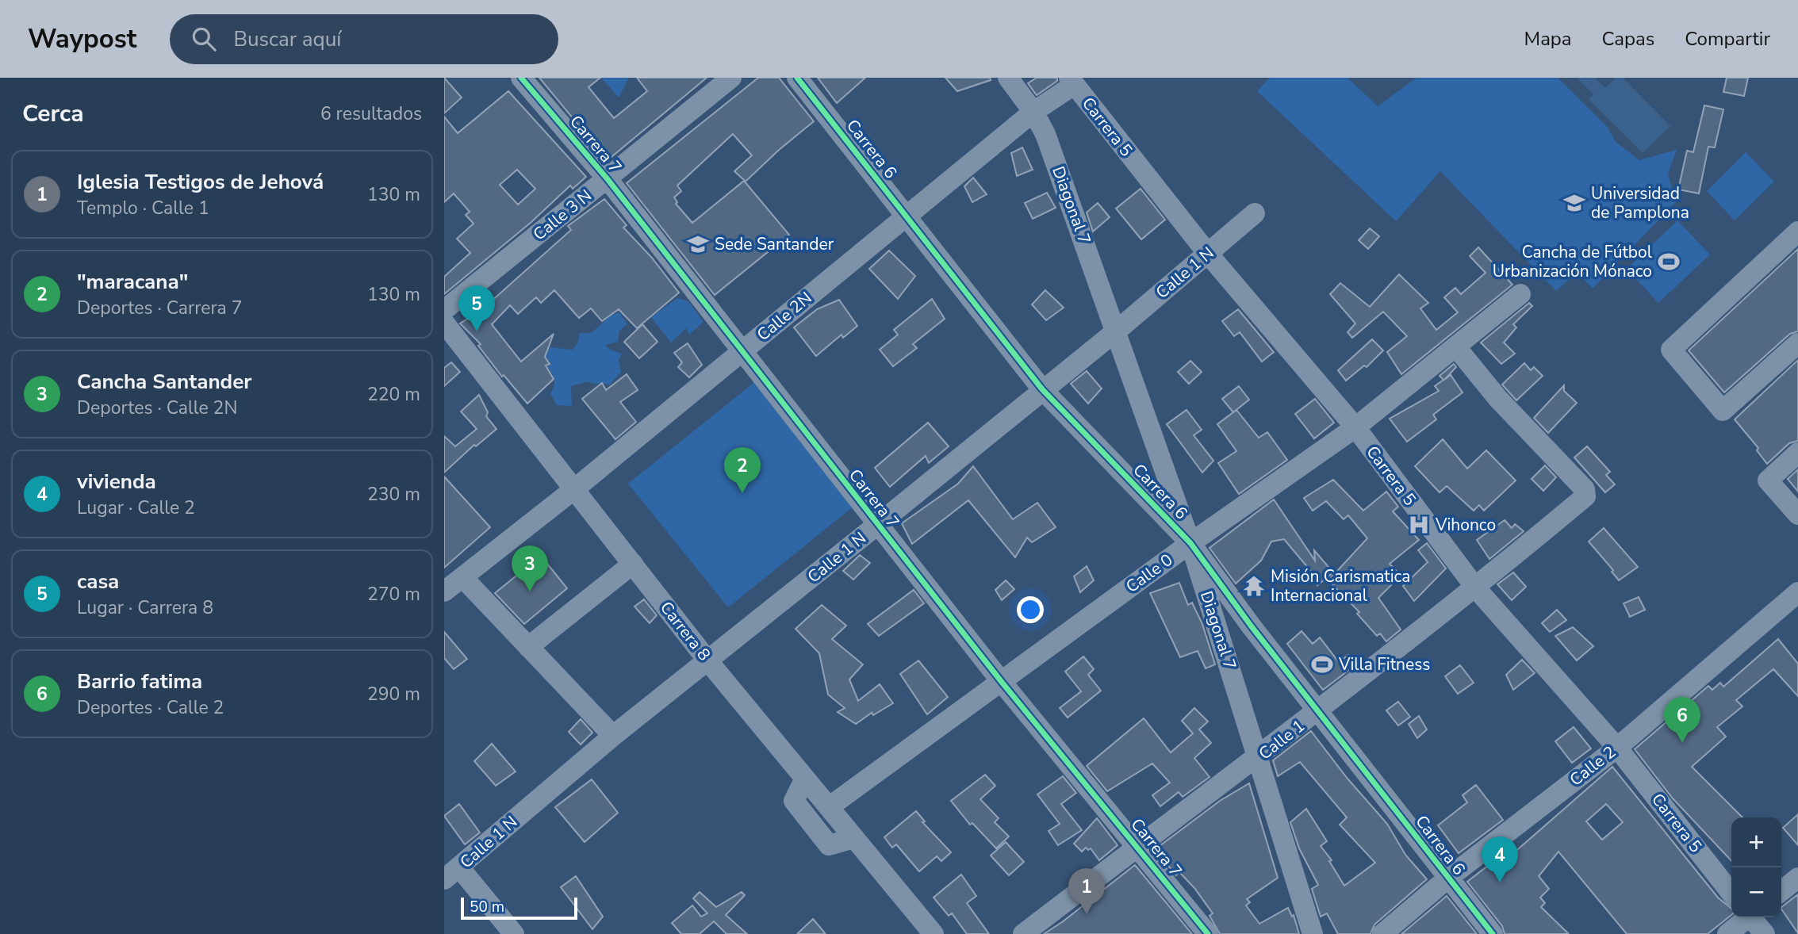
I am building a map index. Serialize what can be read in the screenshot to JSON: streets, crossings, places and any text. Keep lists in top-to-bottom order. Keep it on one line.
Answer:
{"streets":{"street":["Carrera 5","Carrera 7","Carrera 6","Diagonal 7","Calle 3 N","Calle 1 N","Calle 2N","Calle 0","Carrera 8","Calle 1","Calle 2"]},"crossings":[["Carrera 5","Calle 1 N"],["Carrera 5","Calle 2N"],["Carrera 5","Calle 0"],["Carrera 5","Calle 1"],["Carrera 5","Calle 2"],["Carrera 7","Calle 3 N"],["Carrera 7","Calle 1 N"],["Carrera 7","Calle 2N"],["Carrera 7","Calle 0"],["Carrera 7","Calle 1"],["Carrera 6","Diagonal 7"],["Carrera 6","Calle 1 N"],["Carrera 6","Calle 2N"],["Carrera 6","Calle 0"],["Carrera 6","Calle 1"],["Carrera 6","Calle 2"],["Diagonal 7","Calle 1 N"],["Diagonal 7","Calle 2N"],["Diagonal 7","Calle 0"],["Diagonal 7","Calle 1"],["Calle 1 N","Carrera 8"],["Calle 2N","Carrera 8"],["Calle 0","Carrera 8"],["Calle 0","Calle 1"]],"places":{"school or university":["Universidad de Pamplona","Sede Santander"],"sports":["Cancha de Fútbol Urbanización Mónaco","Villa Fitness"],"hospital":["Vihonco"],"temple":["Misión Carismatica Internacional"]},"scale_bar":"50 m","page":{"header":"Waypost","search":"Buscar aquí","nav":["Mapa","Capas","Compartir"],"heading":["Cerca","6 resultados"],"list":[{"mark":"1","name":"Iglesia Testigos de Jehová","note":"Templo · Calle 1","value":"130 m"},{"mark":"2","name":"\"maracana\"","note":"Deportes · Carrera 7","value":"130 m"},{"mark":"3","name":"Cancha Santander","note":"Deportes · Calle 2N","value":"220 m"},{"mark":"4","name":"vivienda","note":"Lugar · Calle 2","value":"230 m"},{"mark":"5","name":"casa","note":"Lugar · Carrera 8","value":"270 m"},{"mark":"6","name":"Barrio fatima","note":"Deportes · Calle 2","value":"290 m"}],"pins":["5","2","3","6","4","1"],"map_buttons":["+","−"],"scale":"50 m"}}
